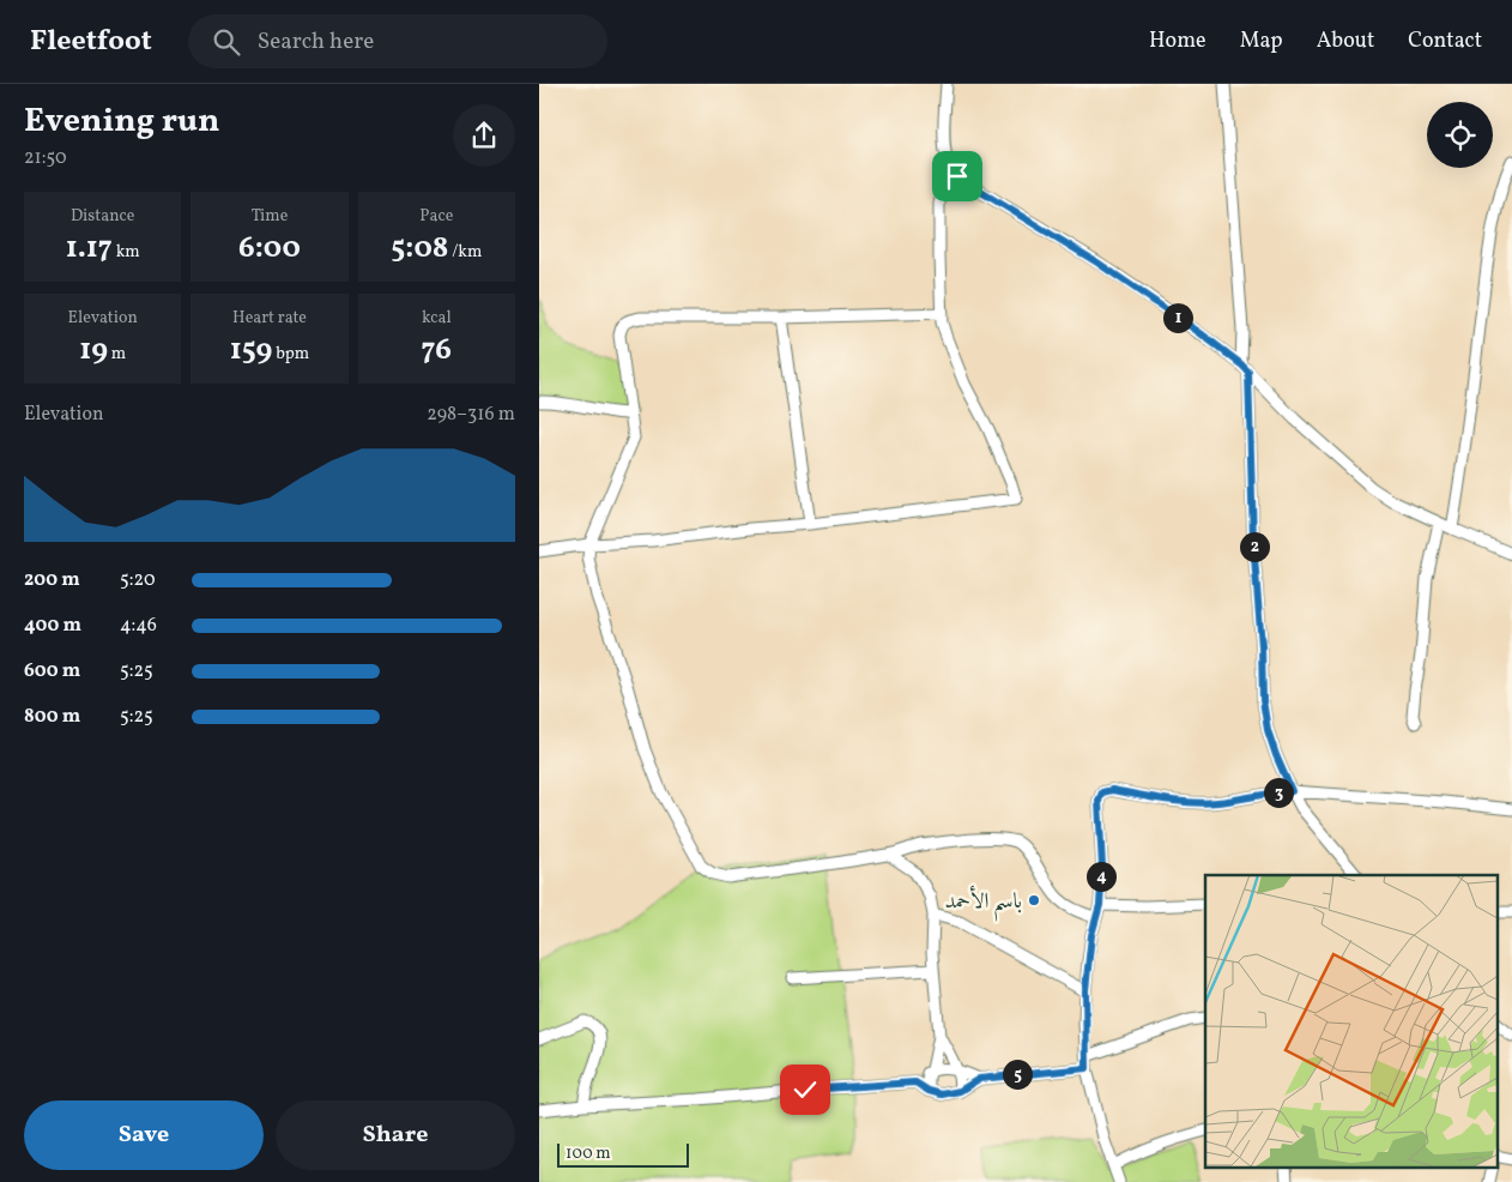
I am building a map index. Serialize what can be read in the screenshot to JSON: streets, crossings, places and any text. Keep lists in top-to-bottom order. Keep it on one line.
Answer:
{"places":["باسم الأحمد"],"scale_bar":"100 m","page":{"header":"Fleetfoot","search":"Search here","nav":["Home","Map","About","Contact"],"heading":["Evening run","21:50"],"stats":[["Distance","1.17 km"],["Time","6:00"],["Pace","5:08 /km"],["Elevation","19 m"],["Heart rate","159 bpm"],["kcal","76"]],"pins":["1","2","3","4","5"],"chart":["Elevation","298–316 m"],"list":[{"name":"200 m","note":"5:20"},{"name":"400 m","note":"4:46"},{"name":"600 m","note":"5:25"},{"name":"800 m","note":"5:25"}],"buttons":["Save","Share"],"scale":"100 m"}}
